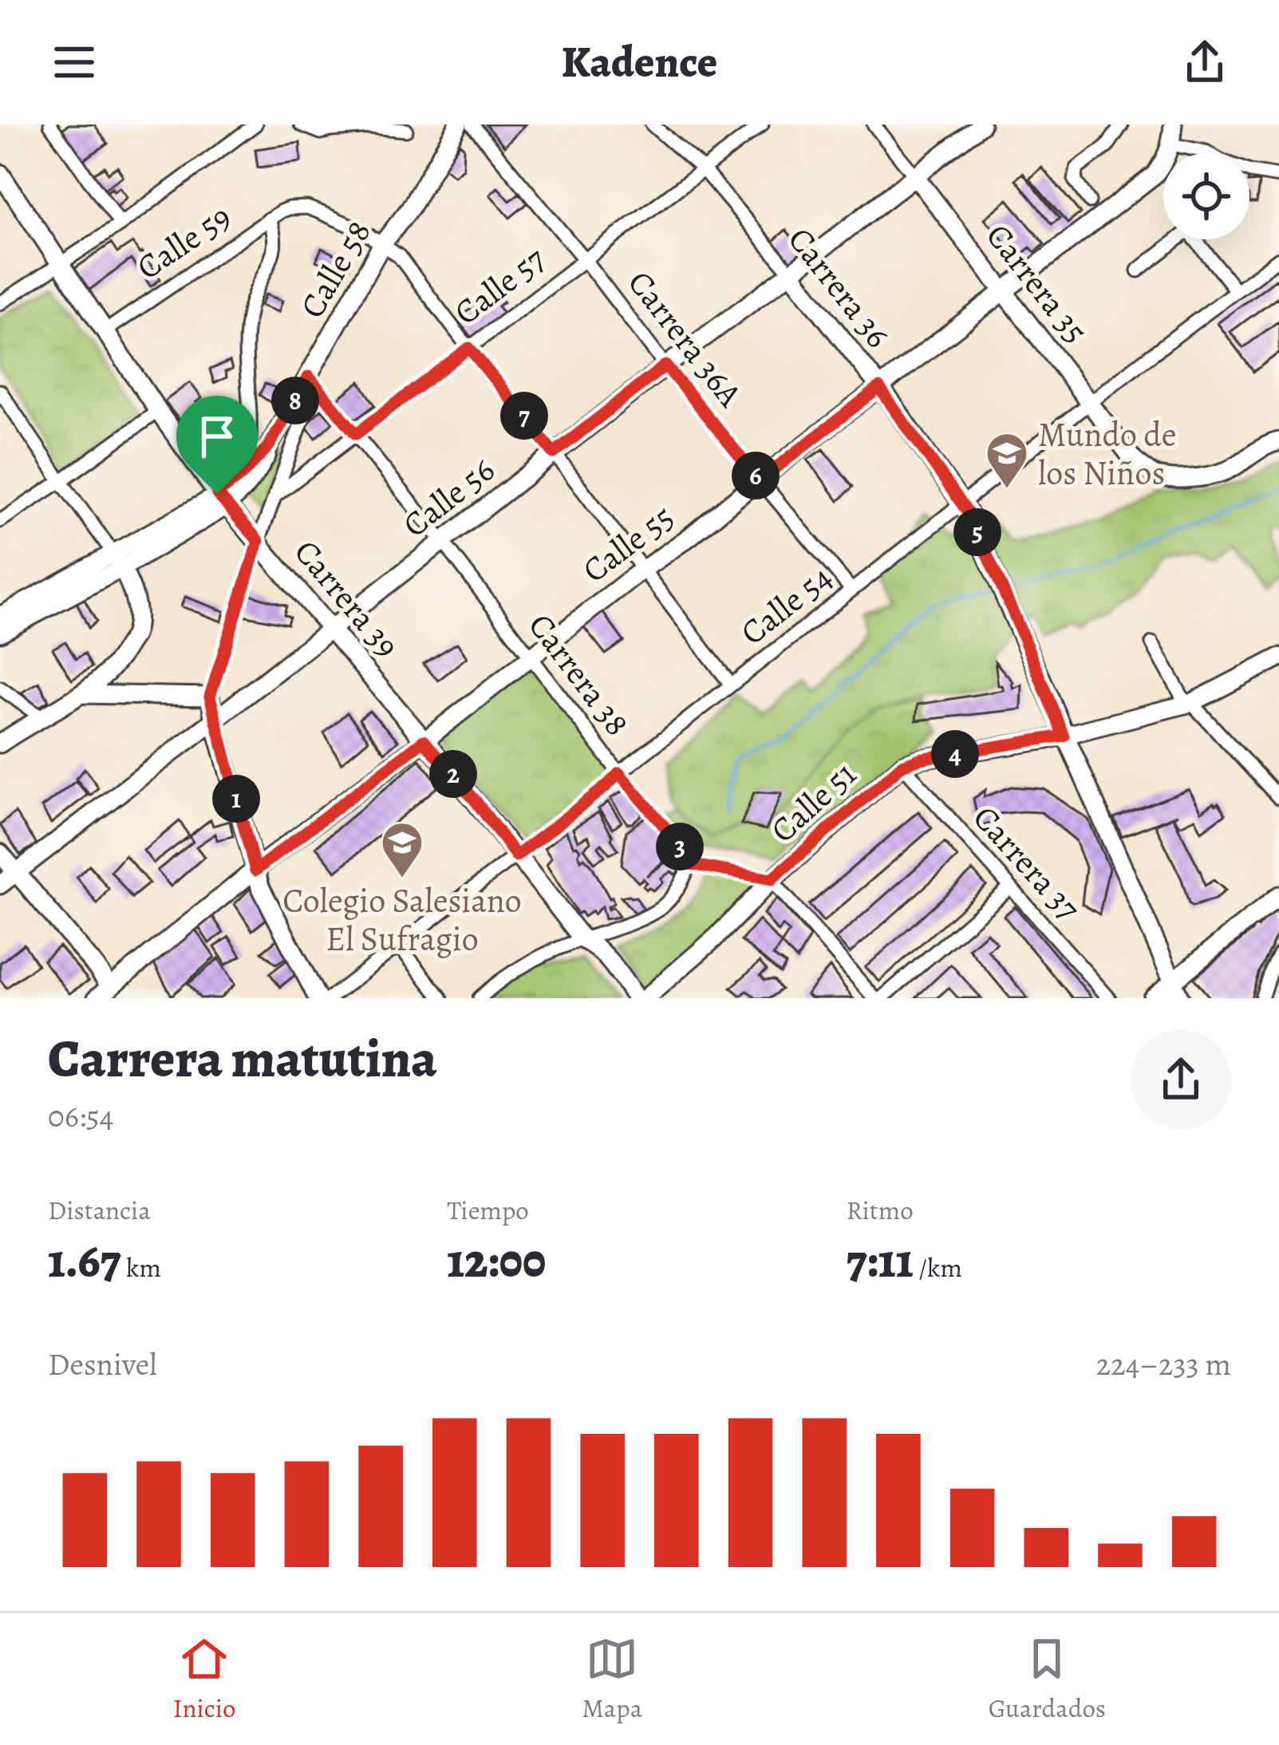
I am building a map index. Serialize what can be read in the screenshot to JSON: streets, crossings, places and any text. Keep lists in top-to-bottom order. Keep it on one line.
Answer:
{"streets":{"street":["Calle 59","Calle 58","Carrera 35","Calle 57","Carrera 36","Carrera 36A","Calle 56","Calle 55","Carrera 39","Calle 54","Carrera 38","Calle 51","Carrera 37"]},"crossings":[["Calle 59","Calle 58"],["Calle 59","Carrera 39"],["Calle 58","Carrera 39"],["Calle 58","Carrera 38"],["Carrera 35","Calle 56"],["Carrera 35","Calle 55"],["Carrera 35","Calle 54"],["Calle 57","Carrera 36"],["Calle 57","Carrera 36A"],["Calle 57","Carrera 38"],["Carrera 36","Calle 56"],["Carrera 36","Calle 55"],["Carrera 36","Calle 54"],["Carrera 36A","Calle 56"],["Carrera 36A","Calle 55"],["Carrera 36A","Calle 54"],["Calle 56","Carrera 39"],["Calle 56","Carrera 38"],["Calle 55","Carrera 39"],["Calle 55","Carrera 38"],["Carrera 39","Calle 54"],["Calle 54","Carrera 38"],["Calle 51","Carrera 37"]],"places":{"school or university":["Mundo de los Niños","Colegio Salesiano El Sufragio"]},"page":{"header":"Kadence","pins":["8","7","6","5","4","2","1","3"],"heading":["Carrera matutina","06:54"],"stats":[["Distancia","1.67 km"],["Tiempo","12:00"],["Ritmo","7:11 /km"]],"chart":["Desnivel","224–233 m"],"tabs":["Inicio","Mapa","Guardados"]}}
